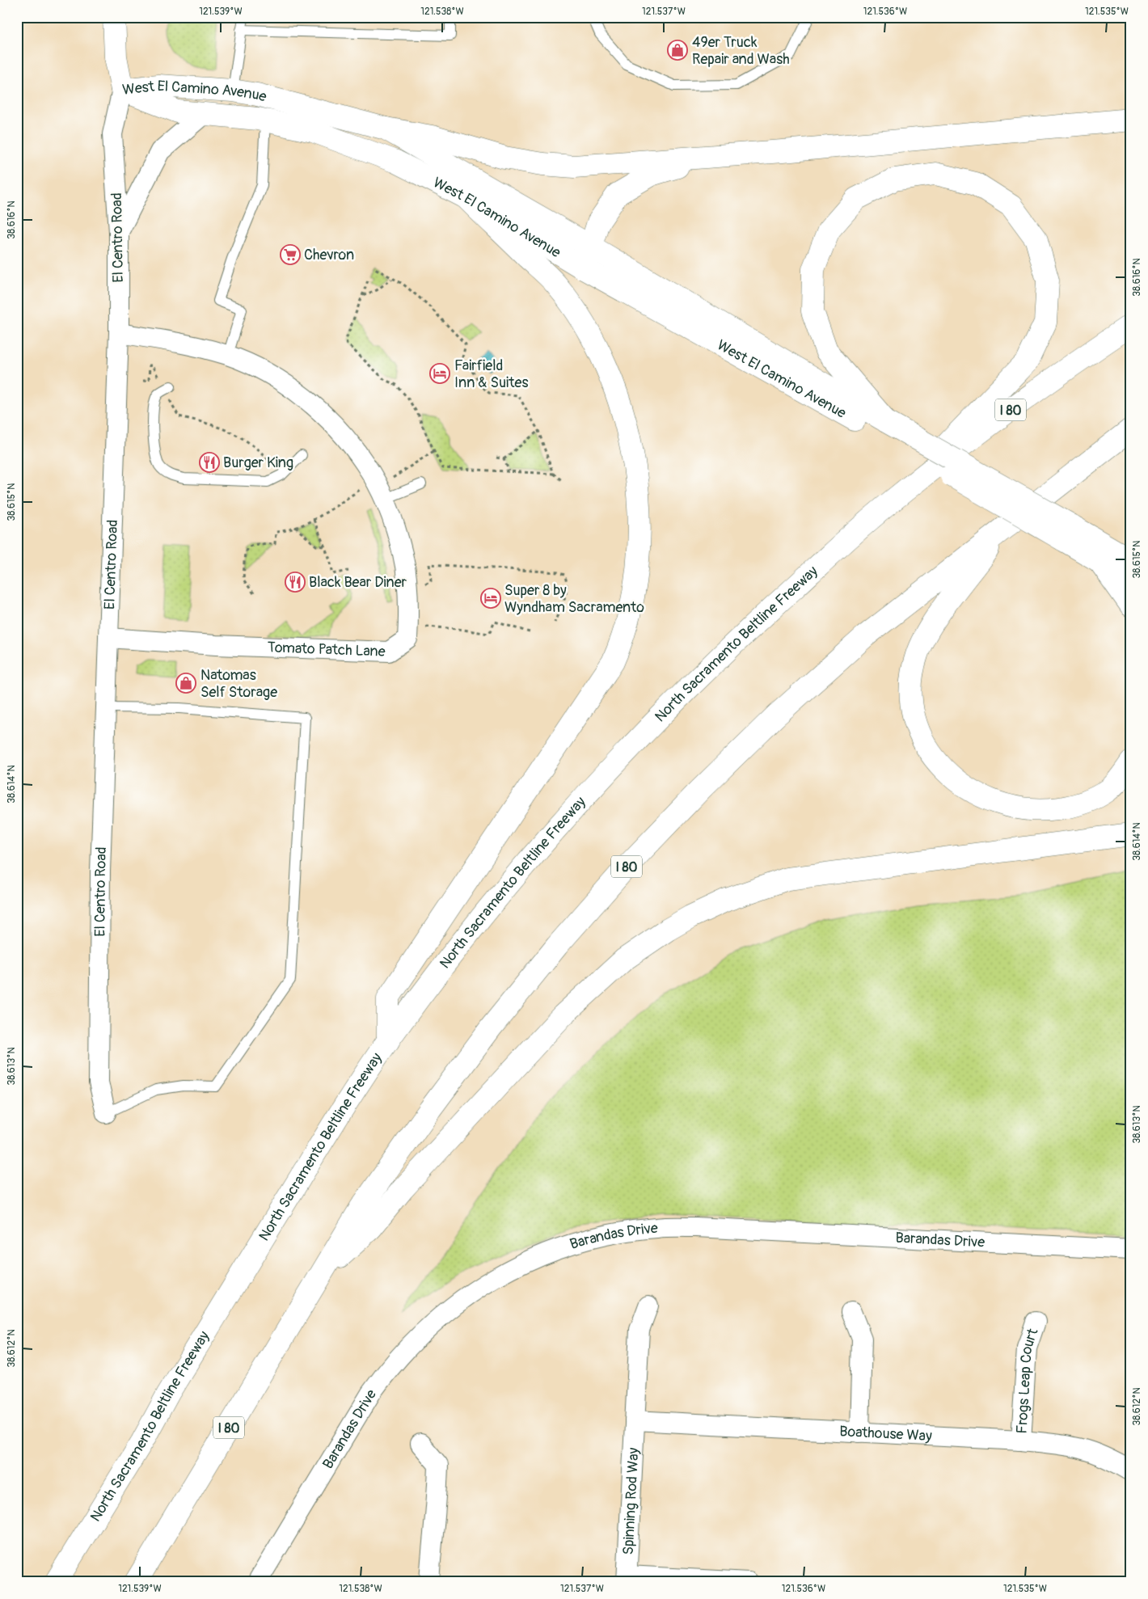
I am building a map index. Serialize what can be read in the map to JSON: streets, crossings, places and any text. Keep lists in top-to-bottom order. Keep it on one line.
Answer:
{"streets":{"main road":["West El Camino Avenue","El Centro Road","I 80","North Sacramento Beltline Freeway"],"street":["Tomato Patch Lane","Barandas Drive","Frogs Leap Court","Boathouse Way","Spinning Rod Way"]},"crossings":[["West El Camino Avenue","El Centro Road"],["El Centro Road","Tomato Patch Lane"],["Frogs Leap Court","Boathouse Way"],["Boathouse Way","Spinning Rod Way"]],"places":{"shop":["49er Truck Repair and Wash","Natomas Self Storage"],"supermarket":["Chevron"],"hotel":["Fairfield Inn & Suites","Super 8 by Wyndham Sacramento"],"restaurant":["Burger King","Black Bear Diner"]},"coordinates":["121.539°W","121.538°W","121.537°W","121.536°W","121.535°W","38.616°N","38.615°N","38.614°N","38.613°N","38.612°N"]}
